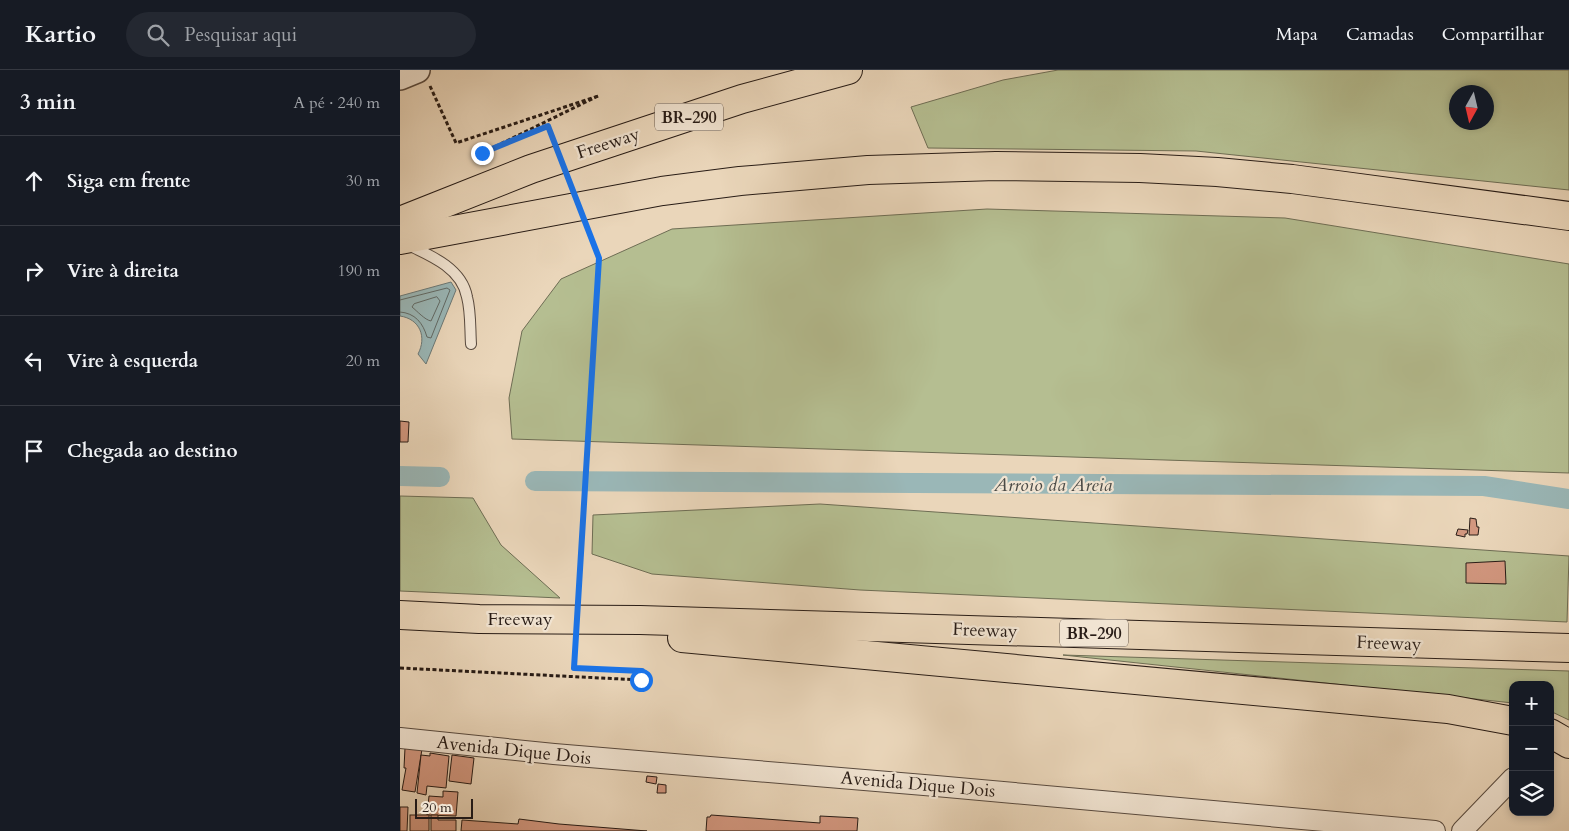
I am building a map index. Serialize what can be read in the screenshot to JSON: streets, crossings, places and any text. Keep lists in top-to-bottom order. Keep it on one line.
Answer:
{"streets":{"highway":["BR-290","Freeway"],"street":["Avenida Dique Dois"]},"water":["Arroio da Areia"],"scale_bar":"20 m","north":"bottom","page":{"header":"Kartio","search":"Pesquisar aqui","nav":["Mapa","Camadas","Compartilhar"],"heading":["3 min","A pé · 240 m"],"list":[["Siga em frente","30 m"],["Vire à direita","190 m"],["Vire à esquerda","20 m"],"Chegada ao destino"],"map_buttons":["+","−"],"scale":"20 m"}}
